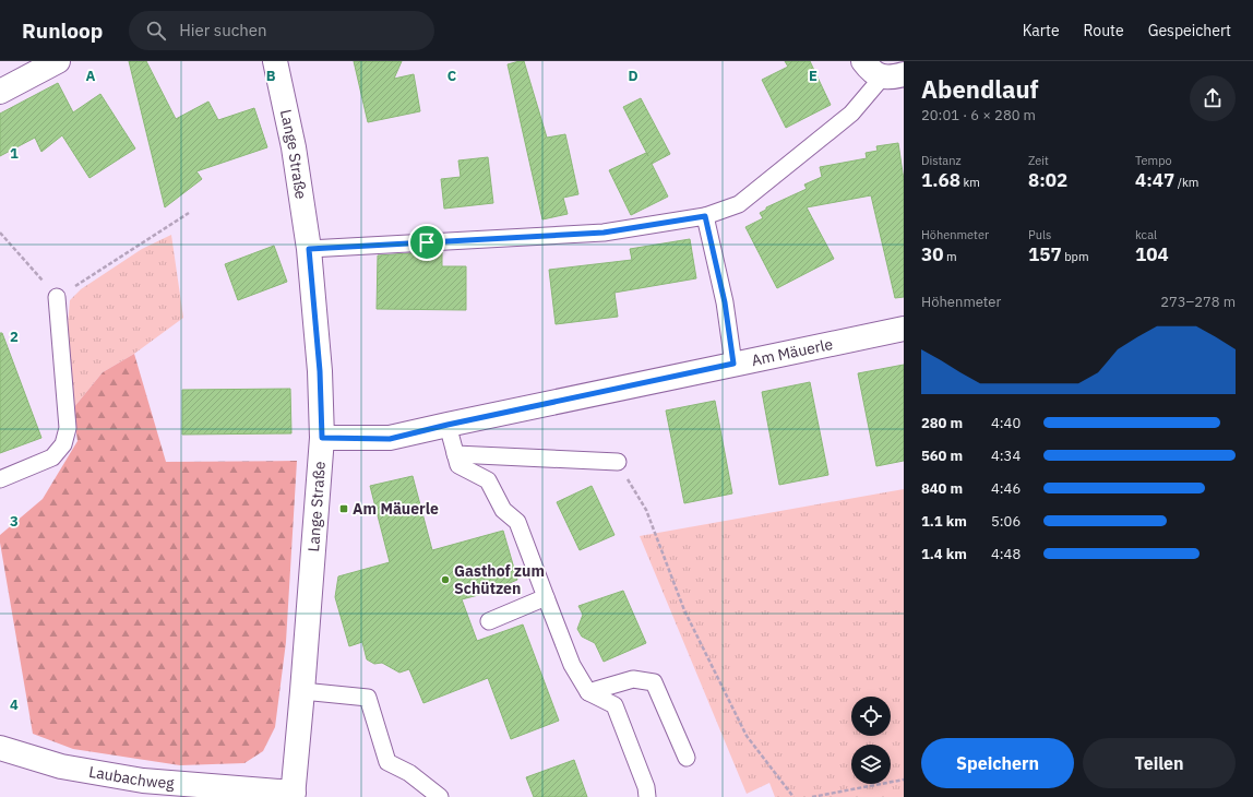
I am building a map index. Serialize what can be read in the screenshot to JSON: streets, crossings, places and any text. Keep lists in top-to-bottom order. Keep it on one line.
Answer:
{"streets":{"street":["Lange Straße","Am Mäuerle","Laubachweg"]},"crossings":[["Lange Straße","Am Mäuerle"],["Lange Straße","Laubachweg"]],"places":{"transit":["Am Mäuerle"],"other":["Gasthof zum Schützen"]},"page":{"header":"Runloop","search":"Hier suchen","nav":["Karte","Route","Gespeichert"],"heading":["Abendlauf","20:01 · 6 × 280 m"],"stats":[["Distanz","1.68 km"],["Zeit","8:02"],["Tempo","4:47 /km"],["Höhenmeter","30 m"],["Puls","157 bpm"],["kcal","104"]],"chart":["Höhenmeter","273–278 m"],"list":[{"name":"280 m","note":"4:40"},{"name":"560 m","note":"4:34"},{"name":"840 m","note":"4:46"},{"name":"1.1 km","note":"5:06"},{"name":"1.4 km","note":"4:48"}],"buttons":["Speichern","Teilen"]},"grid":{"columns":["A","B","C","D","E"],"rows":["1","2","3","4"]}}
